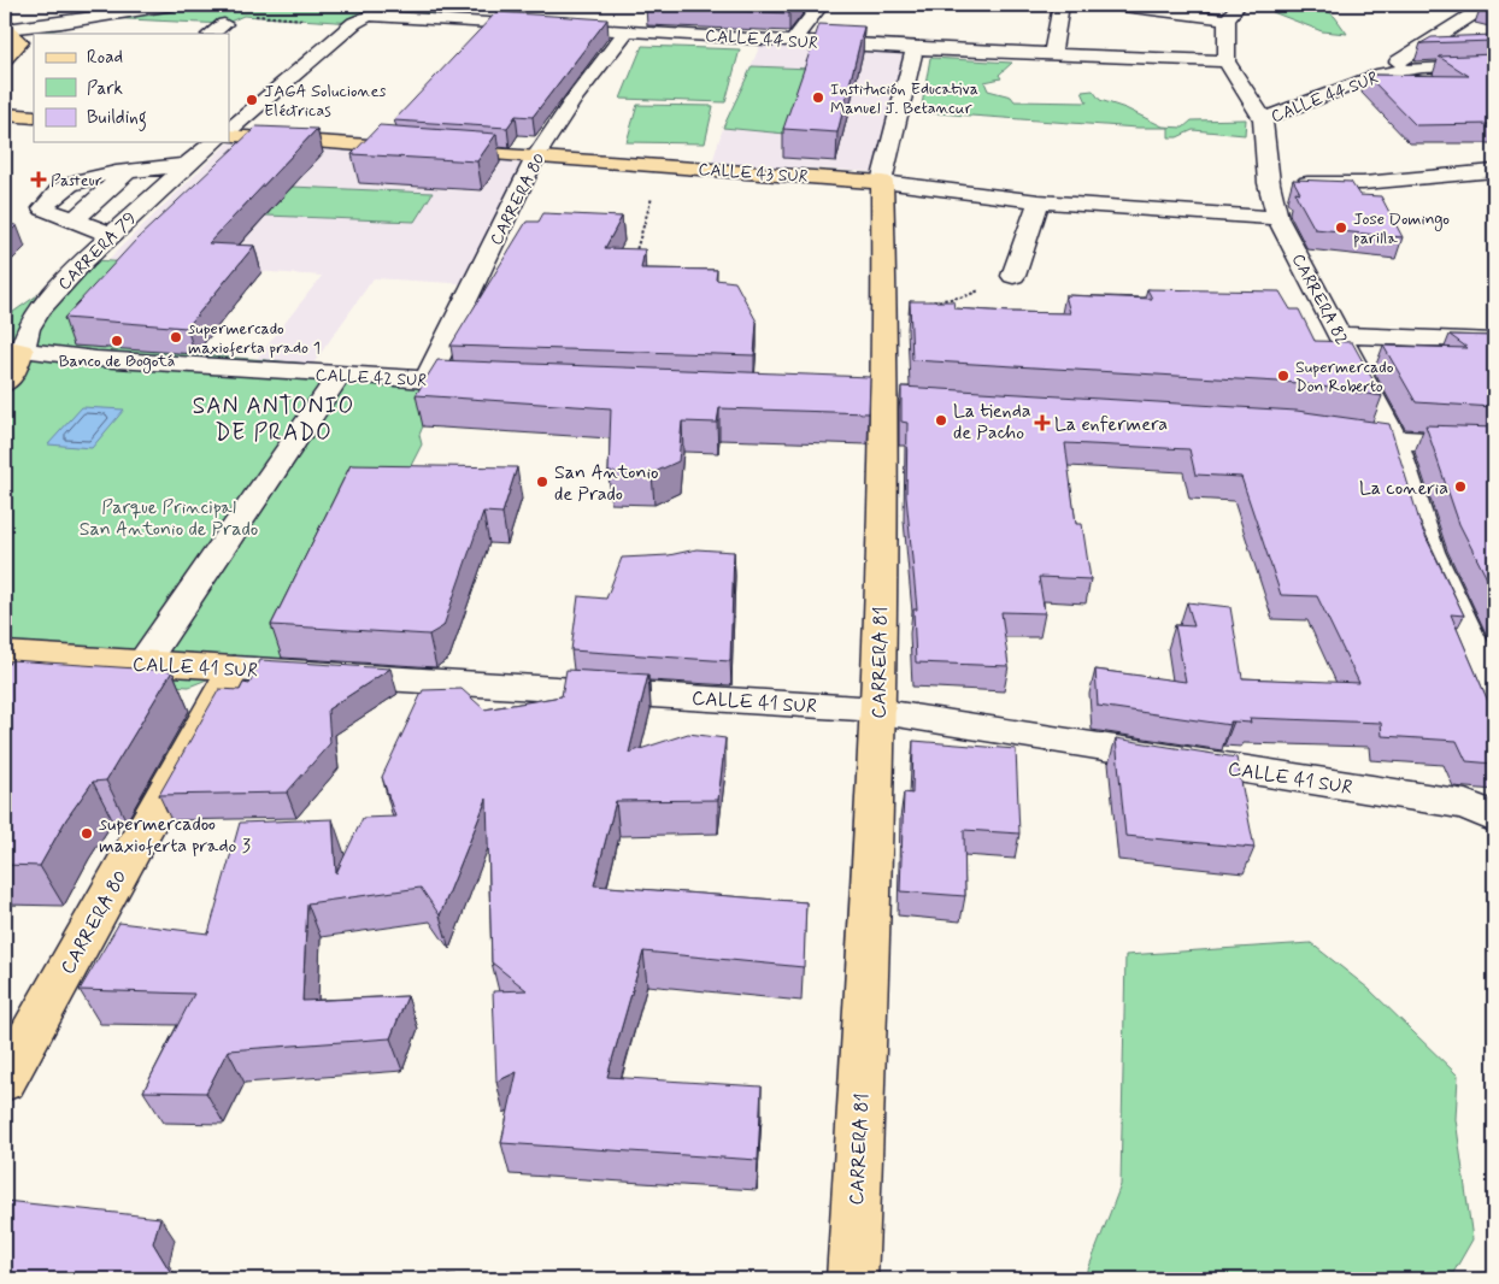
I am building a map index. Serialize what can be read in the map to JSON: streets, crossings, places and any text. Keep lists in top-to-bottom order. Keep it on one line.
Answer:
{"streets":{"main road":["CALLE 43 SUR","CARRERA 80","CARRERA 79","CARRERA 81","CALLE 41 SUR"],"street":["CALLE 44 SUR","CARRERA 82","CALLE 42 SUR"]},"crossings":[["CALLE 44 SUR","CARRERA 80"],["CALLE 44 SUR","CARRERA 82"],["CALLE 44 SUR","CARRERA 81"],["CALLE 43 SUR","CARRERA 80"],["CALLE 43 SUR","CARRERA 82"],["CALLE 43 SUR","CARRERA 81"],["CARRERA 80","CALLE 42 SUR"],["CARRERA 80","CALLE 41 SUR"],["CARRERA 79","CALLE 42 SUR"],["CARRERA 81","CALLE 41 SUR"]],"districts":["SAN ANTONIO DE PRADO"],"parks":["Parque Principal San Antonio de Prado"],"places":{"other":["Institución Educativa Manuel J. Betancur","JAGA Soluciones Eléctricas","Jose Domingo parilla","supermercado maxioferta prado 1","Banco de Bogotá","Supermercado Don Roberto","La tienda de Pacho","San Antonio de Prado","La coneria","supermercadoo maxioferta prado 3"],"health":["Pasteur","La enfermera"]},"legend":["Road","Park","Building"]}
